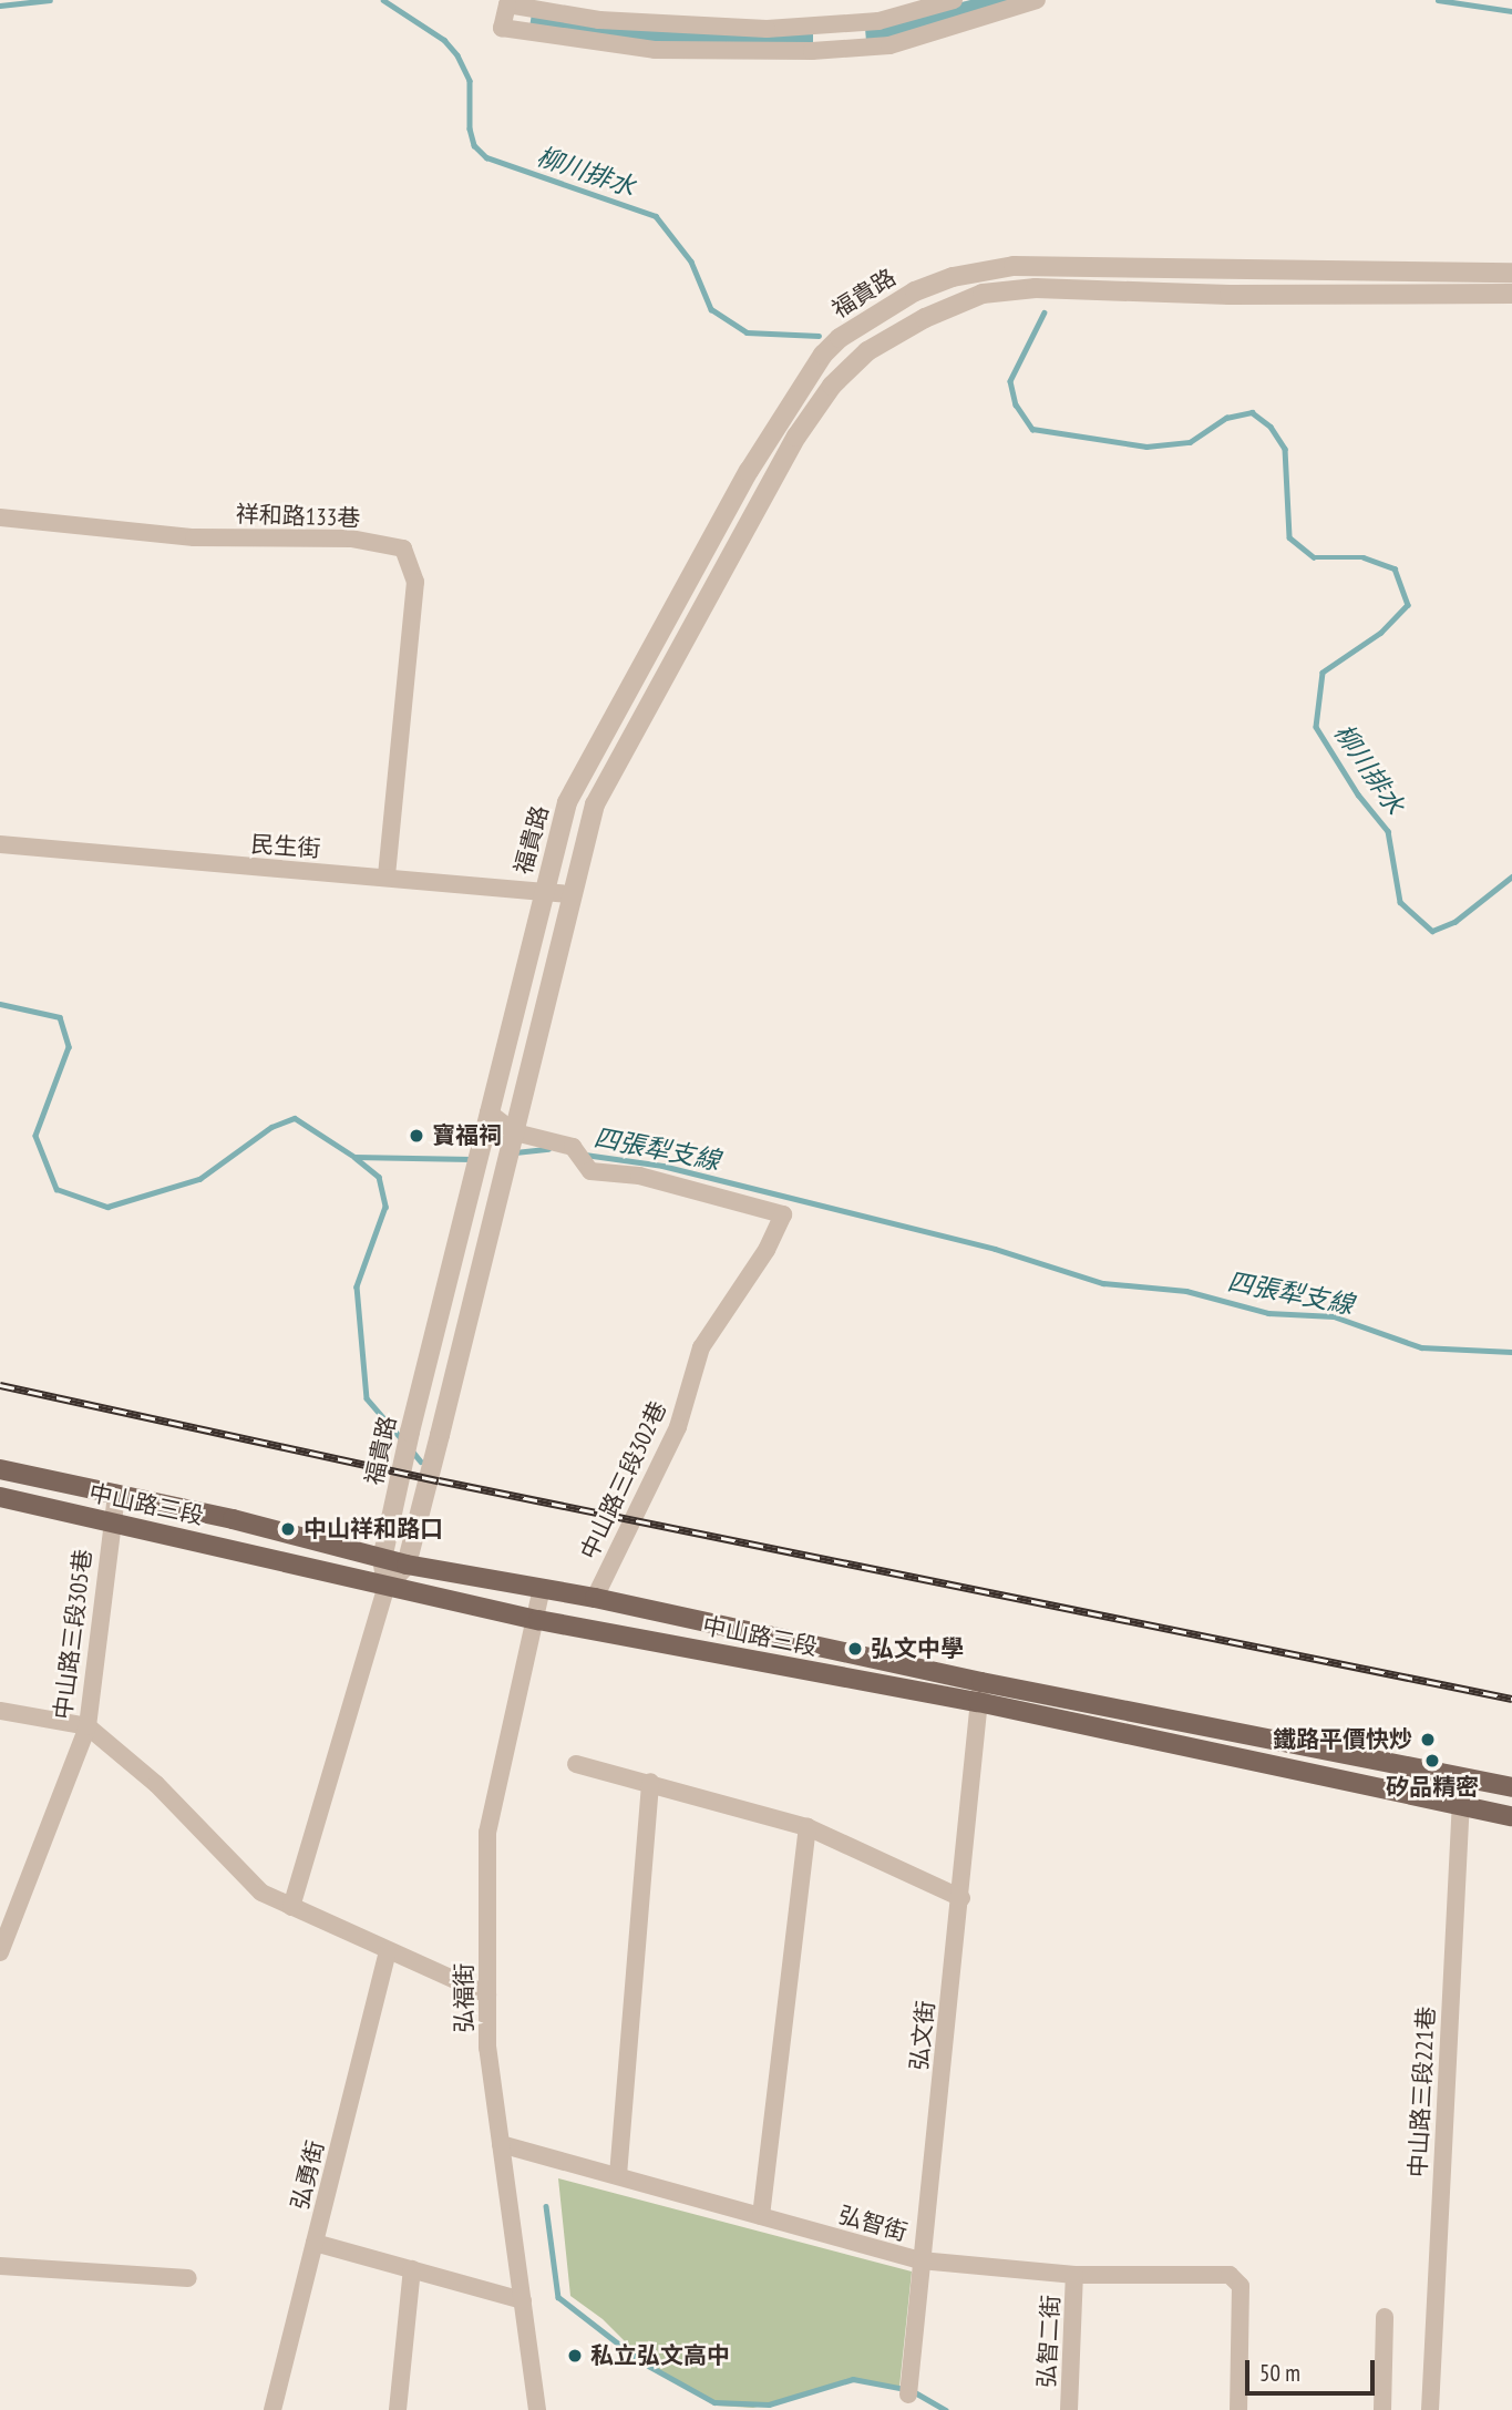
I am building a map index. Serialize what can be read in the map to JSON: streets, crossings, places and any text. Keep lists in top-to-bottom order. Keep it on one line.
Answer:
{"streets":{"main road":["中山路三段"],"street":["福貴路","祥和路133巷","民生街","中山路三段302巷","中山路三段305巷","弘福街","弘文街","中山路三段221巷","弘勇街","弘智街","弘智二街"]},"crossings":[["福貴路","民生街"],["福貴路","中山路三段302巷"],["福貴路","中山路三段"],["祥和路133巷","民生街"],["中山路三段302巷","中山路三段"],["中山路三段","中山路三段305巷"],["中山路三段","弘福街"],["中山路三段","弘文街"],["中山路三段","中山路三段221巷"],["弘福街","弘智街"],["弘文街","弘智街"],["弘智街","弘智二街"]],"water":["柳川排水","四張犁支線"],"places":["寶福祠","中山祥和路口","弘文中學","鐵路平價快炒","矽品精密","私立弘文高中"],"scale_bar":"50 m"}
